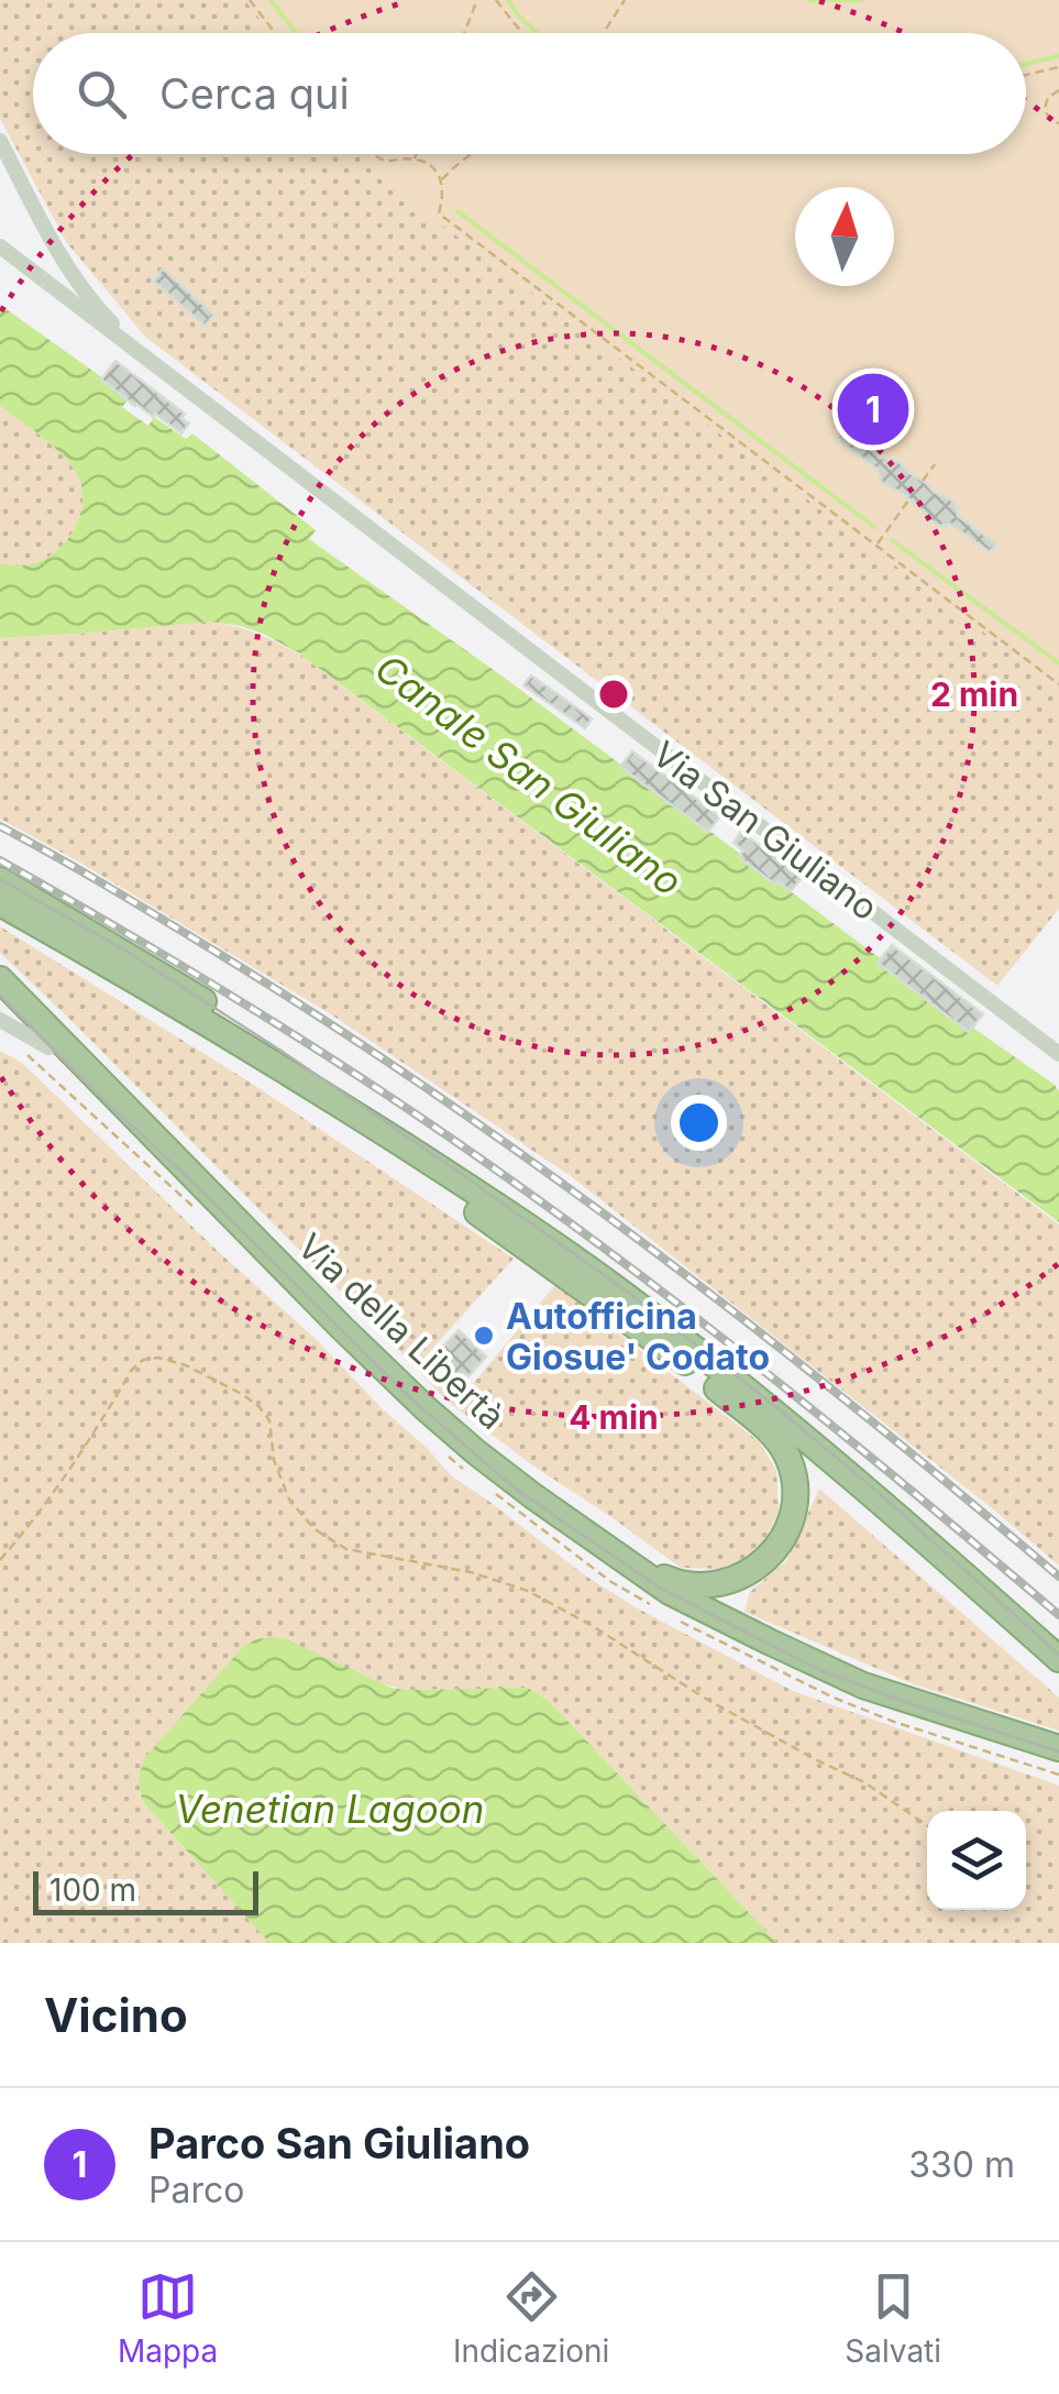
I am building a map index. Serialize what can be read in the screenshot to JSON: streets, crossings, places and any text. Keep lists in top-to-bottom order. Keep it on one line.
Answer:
{"streets":{"highway":["Via della Libertà"],"street":["Via San Giuliano"]},"water":["Canale San Giuliano","Venetian Lagoon"],"places":["Autofficina Giosue' Codato"],"scale_bar":"100 m","north":"top","page":{"search":"Cerca qui","pins":"1","scale":"100 m","heading":"Vicino","list":[{"mark":"1","name":"Parco San Giuliano","note":"Parco","value":"330 m"}],"nav":["Mappa","Indicazioni","Salvati"]},"rings":["2 min","4 min"]}
